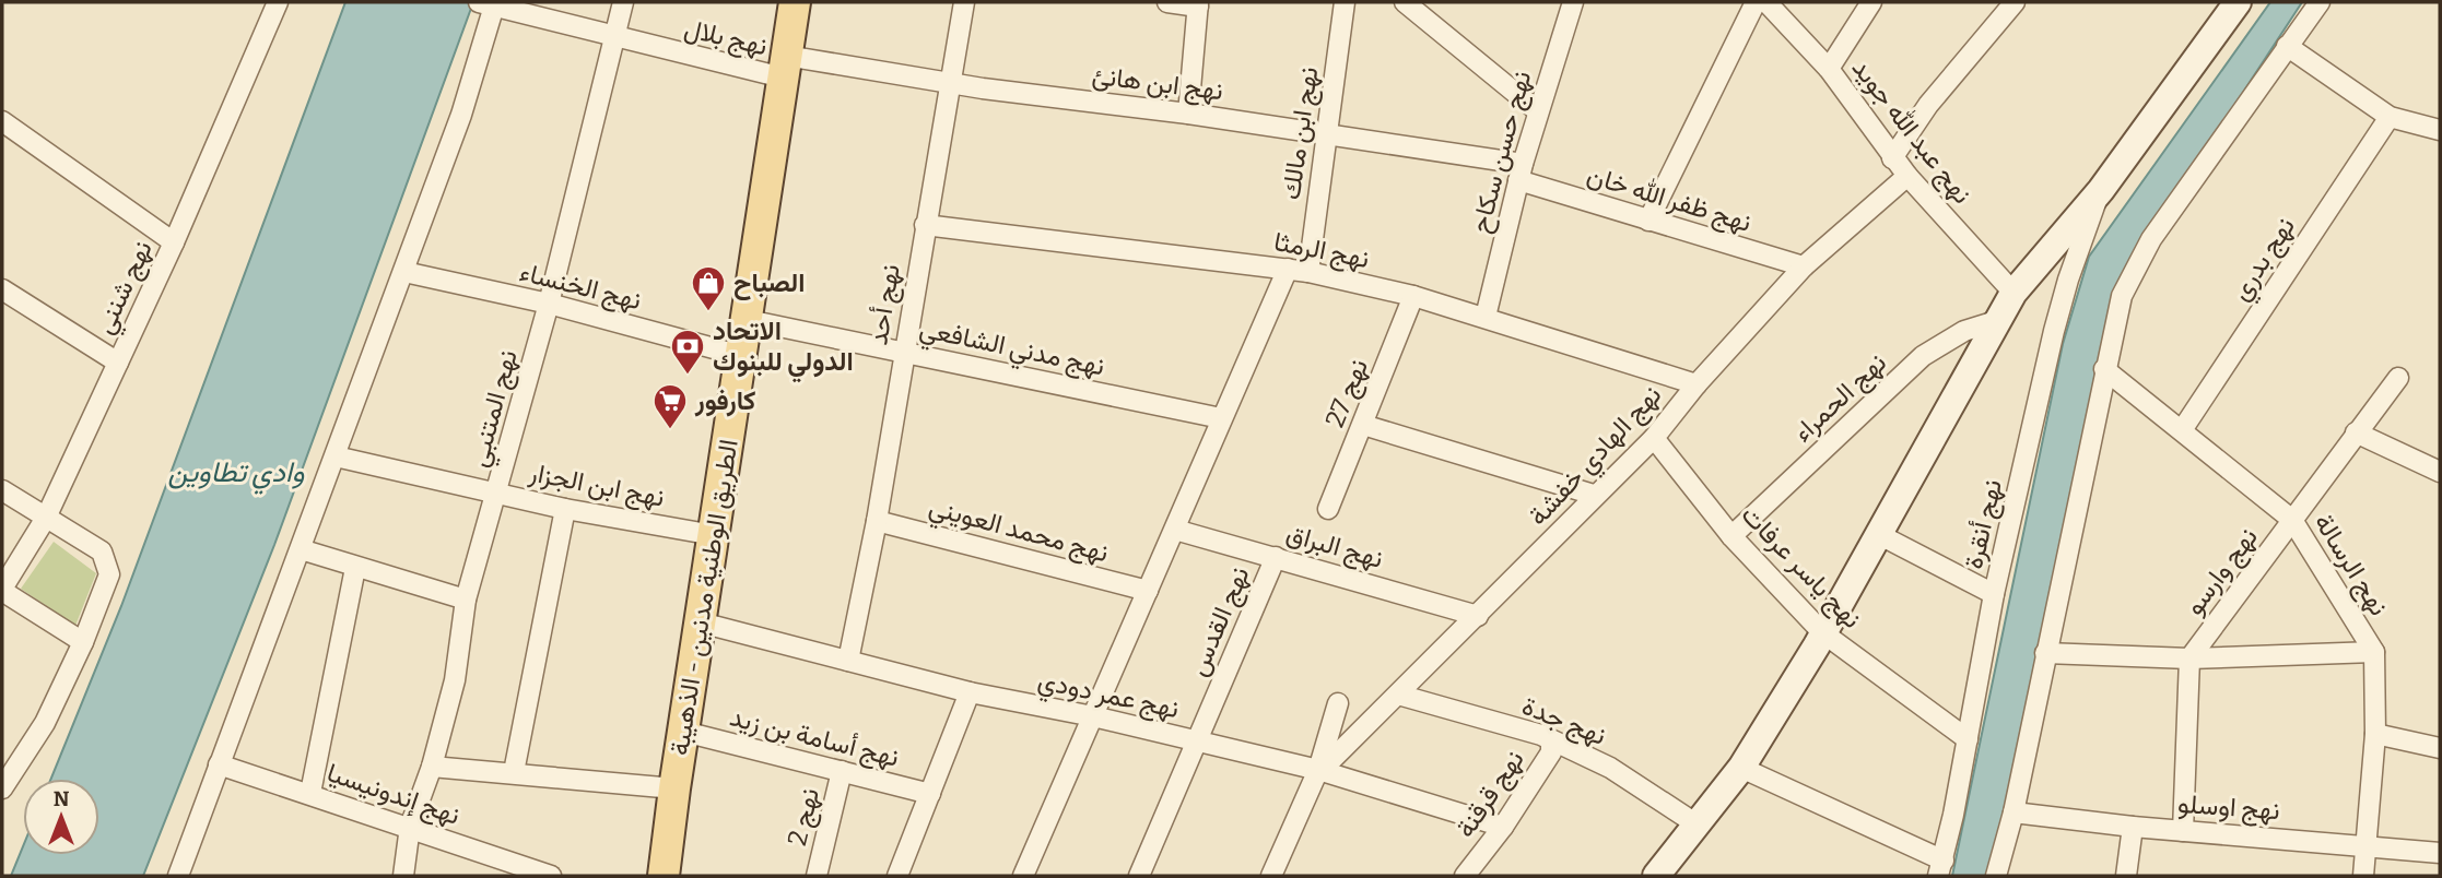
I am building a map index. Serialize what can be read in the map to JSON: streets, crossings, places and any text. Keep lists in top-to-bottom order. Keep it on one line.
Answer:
{"streets":{"main road":["الطريق الوطنية مدنين - الذهيبة"],"street":["نهج بلال","نهج ابن هانئ","نهج عبد الله جويد","نهج ابن مالك","نهج حسن سكاح","نهج ظفر الله خان","نهج الرمثا","نهج بدري","نهج الخنساء","نهج شنني","نهج أحد","نهج مدني الشافعي","نهج 27","نهج الحمراء","نهج المتنبي","نهج الهادي خفشة","نهج ابن الجزار","نهج أنقرة","نهج محمد العويني","نهج البراق","نهج الرسالة","نهج ياسر عرفات","نهج وارسو","نهج القدس","نهج عمر دودي","نهج جدة","نهج أسامة بن زيد","نهج إندونيسيا","نهج قرقنة","نهج اوسلو","نهج 2"]},"crossings":[["نهج بلال","نهج ابن هانئ"],["نهج بلال","نهج المتنبي"],["نهج بلال","الطريق الوطنية مدنين - الذهيبة"],["نهج ابن هانئ","نهج ابن مالك"],["نهج ابن هانئ","نهج حسن سكاح"],["نهج ابن هانئ","نهج ظفر الله خان"],["نهج ابن هانئ","نهج أحد"],["نهج ابن هانئ","الطريق الوطنية مدنين - الذهيبة"],["نهج عبد الله جويد","نهج الهادي خفشة"],["نهج ابن مالك","نهج الرمثا"],["نهج حسن سكاح","نهج ظفر الله خان"],["نهج حسن سكاح","نهج الرمثا"],["نهج ظفر الله خان","نهج الهادي خفشة"],["نهج الرمثا","نهج أحد"],["نهج الرمثا","نهج 27"],["نهج الرمثا","نهج الهادي خفشة"],["نهج بدري","نهج الرسالة"],["نهج الخنساء","نهج المتنبي"],["نهج الخنساء","الطريق الوطنية مدنين - الذهيبة"],["نهج أحد","نهج مدني الشافعي"],["نهج أحد","نهج محمد العويني"],["نهج أحد","نهج عمر دودي"],["نهج مدني الشافعي","الطريق الوطنية مدنين - الذهيبة"],["نهج الحمراء","نهج ياسر عرفات"],["نهج المتنبي","نهج ابن الجزار"],["نهج المتنبي","نهج إندونيسيا"],["نهج الهادي خفشة","نهج البراق"],["نهج الهادي خفشة","نهج ياسر عرفات"],["نهج الهادي خفشة","نهج عمر دودي"],["نهج الهادي خفشة","نهج جدة"],["نهج ابن الجزار","الطريق الوطنية مدنين - الذهيبة"],["نهج أنقرة","نهج ياسر عرفات"],["نهج البراق","نهج القدس"],["نهج الرسالة","نهج وارسو"],["نهج الرسالة","نهج اوسلو"],["نهج وارسو","نهج اوسلو"],["الطريق الوطنية مدنين - الذهيبة","نهج عمر دودي"],["الطريق الوطنية مدنين - الذهيبة","نهج أسامة بن زيد"],["نهج القدس","نهج عمر دودي"],["نهج عمر دودي","نهج قرقنة"],["نهج جدة","نهج قرقنة"],["نهج أسامة بن زيد","نهج 2"]],"water":["وادي تطاوين"],"places":{"shop":["الصباح"],"bank":["الاتحاد الدولي للبنوك"],"supermarket":["كارفور"]},"north":"top"}
